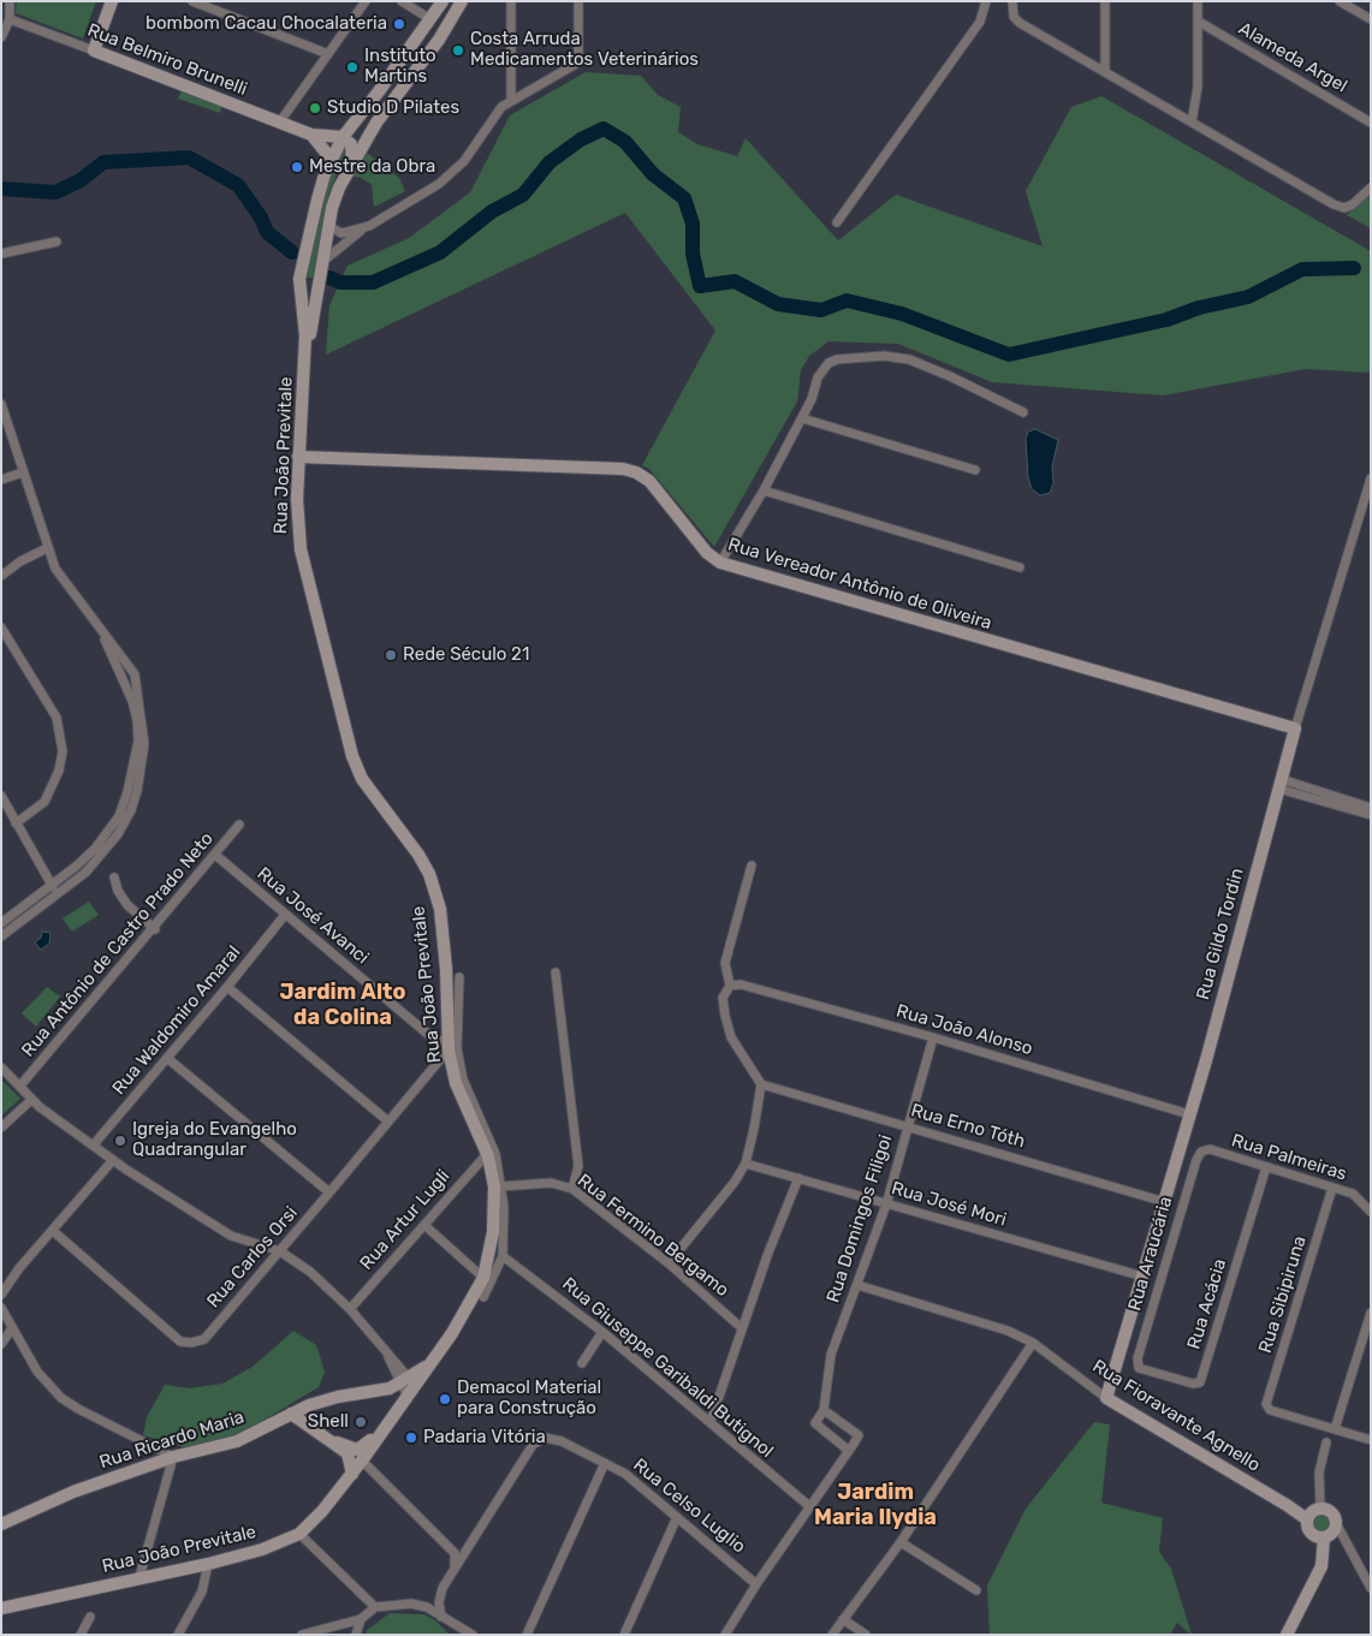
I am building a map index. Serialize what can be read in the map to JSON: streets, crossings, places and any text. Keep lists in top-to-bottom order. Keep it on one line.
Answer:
{"streets":{"main road":["Rua Belmiro Brunelli","Rua João Previtale","Rua Vereador Antônio de Oliveira","Rua Gildo Tordin","Rua Fioravante Agnello","Rua Ricardo Maria"],"street":["Alameda Argel","Rua José Avanci","Rua Antônio de Castro Prado Neto","Rua Waldomiro Amaral","Rua João Alonso","Rua Erno Tóth","Rua Palmeiras","Rua José Mori","Rua Domingos Filigoi","Rua Artur Lugli","Rua Fermino Bergamo","Rua Araucária","Rua Carlos Orsi","Rua Sibipiruna","Rua Acácia","Rua Giuseppe Garibaldi Butignol","Rua Celso Luglio"]},"crossings":[["Rua Belmiro Brunelli","Rua João Previtale"],["Rua João Previtale","Rua Vereador Antônio de Oliveira"],["Rua João Previtale","Rua José Avanci"],["Rua João Previtale","Rua Artur Lugli"],["Rua João Previtale","Rua Fermino Bergamo"],["Rua João Previtale","Rua Carlos Orsi"],["Rua João Previtale","Rua Giuseppe Garibaldi Butignol"],["Rua João Previtale","Rua Ricardo Maria"],["Rua Vereador Antônio de Oliveira","Rua Gildo Tordin"],["Rua José Avanci","Rua Antônio de Castro Prado Neto"],["Rua José Avanci","Rua Waldomiro Amaral"],["Rua José Avanci","Rua Carlos Orsi"],["Rua Gildo Tordin","Rua João Alonso"],["Rua Gildo Tordin","Rua Erno Tóth"],["Rua Gildo Tordin","Rua José Mori"],["Rua Gildo Tordin","Rua Fioravante Agnello"],["Rua João Alonso","Rua Domingos Filigoi"],["Rua Erno Tóth","Rua Domingos Filigoi"],["Rua Palmeiras","Rua Araucária"],["Rua Palmeiras","Rua Sibipiruna"],["Rua Palmeiras","Rua Acácia"],["Rua José Mori","Rua Domingos Filigoi"],["Rua Domingos Filigoi","Rua Fioravante Agnello"],["Rua Araucária","Rua Acácia"]],"districts":["Jardim Alto da Colina","Jardim Maria Ilydia"],"places":["bombom Cacau Chocalateria","Costa Arruda Medicamentos Veterinários","Instituto Martins","Studio D Pilates","Mestre da Obra","Rede Século 21","Igreja do Evangelho Quadrangular","Demacol Material para Construção","Shell","Padaria Vitória"]}
